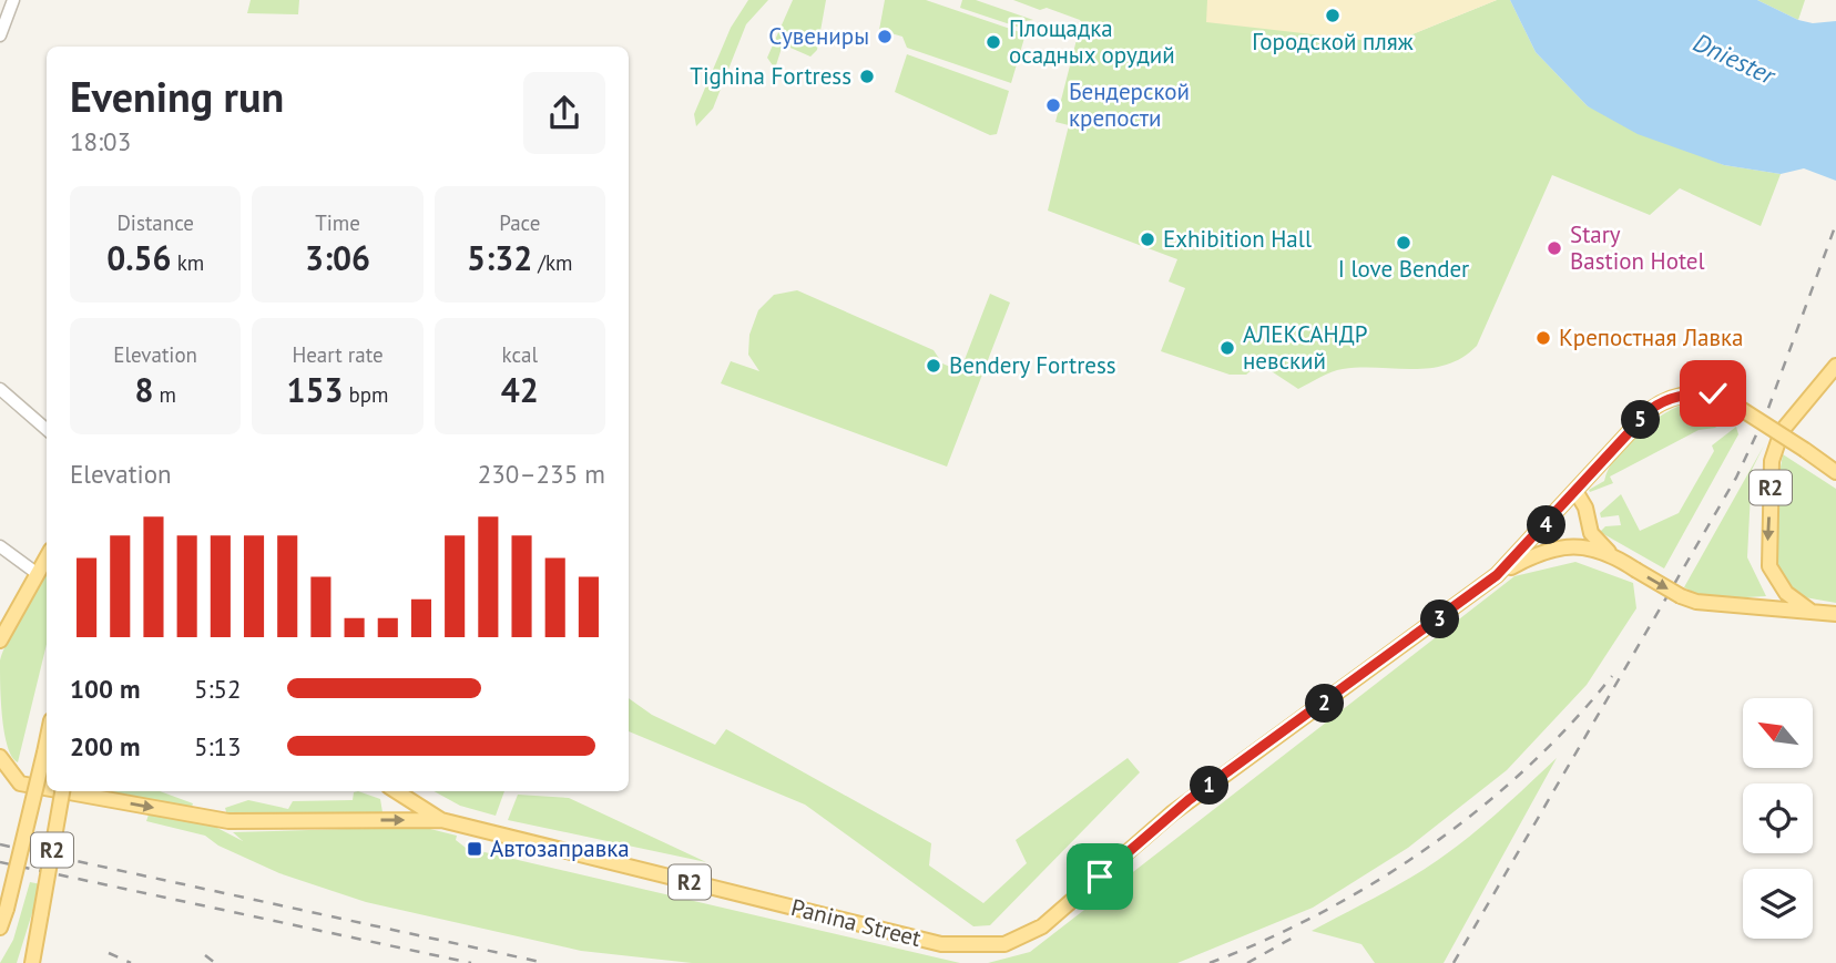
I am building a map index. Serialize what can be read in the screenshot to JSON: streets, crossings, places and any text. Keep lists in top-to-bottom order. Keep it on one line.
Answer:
{"streets":{"main road":["R2","Panina Street"]},"crossings":[["R2","Panina Street"]],"water":["Dniester"],"places":{"other":["Городской пляж","Сувениры","Площадка осадных орудий","Tighina Fortress","Бендерской крепости","Exhibition Hall","I love Bender","Stary Bastion Hotel","Крепостная Лавка","АЛЕКСАНДР невский","Bendery Fortress"],"transit":["Автозаправка"]},"north":"top left","page":{"heading":["Evening run","18:03"],"stats":[["Distance","0.56 km"],["Time","3:06"],["Pace","5:32 /km"],["Elevation","8 m"],["Heart rate","153 bpm"],["kcal","42"]],"pins":["5","4","3","2","1"],"chart":["Elevation","230–235 m"],"list":[{"name":"100 m","note":"5:52"},{"name":"200 m","note":"5:13"}]}}
